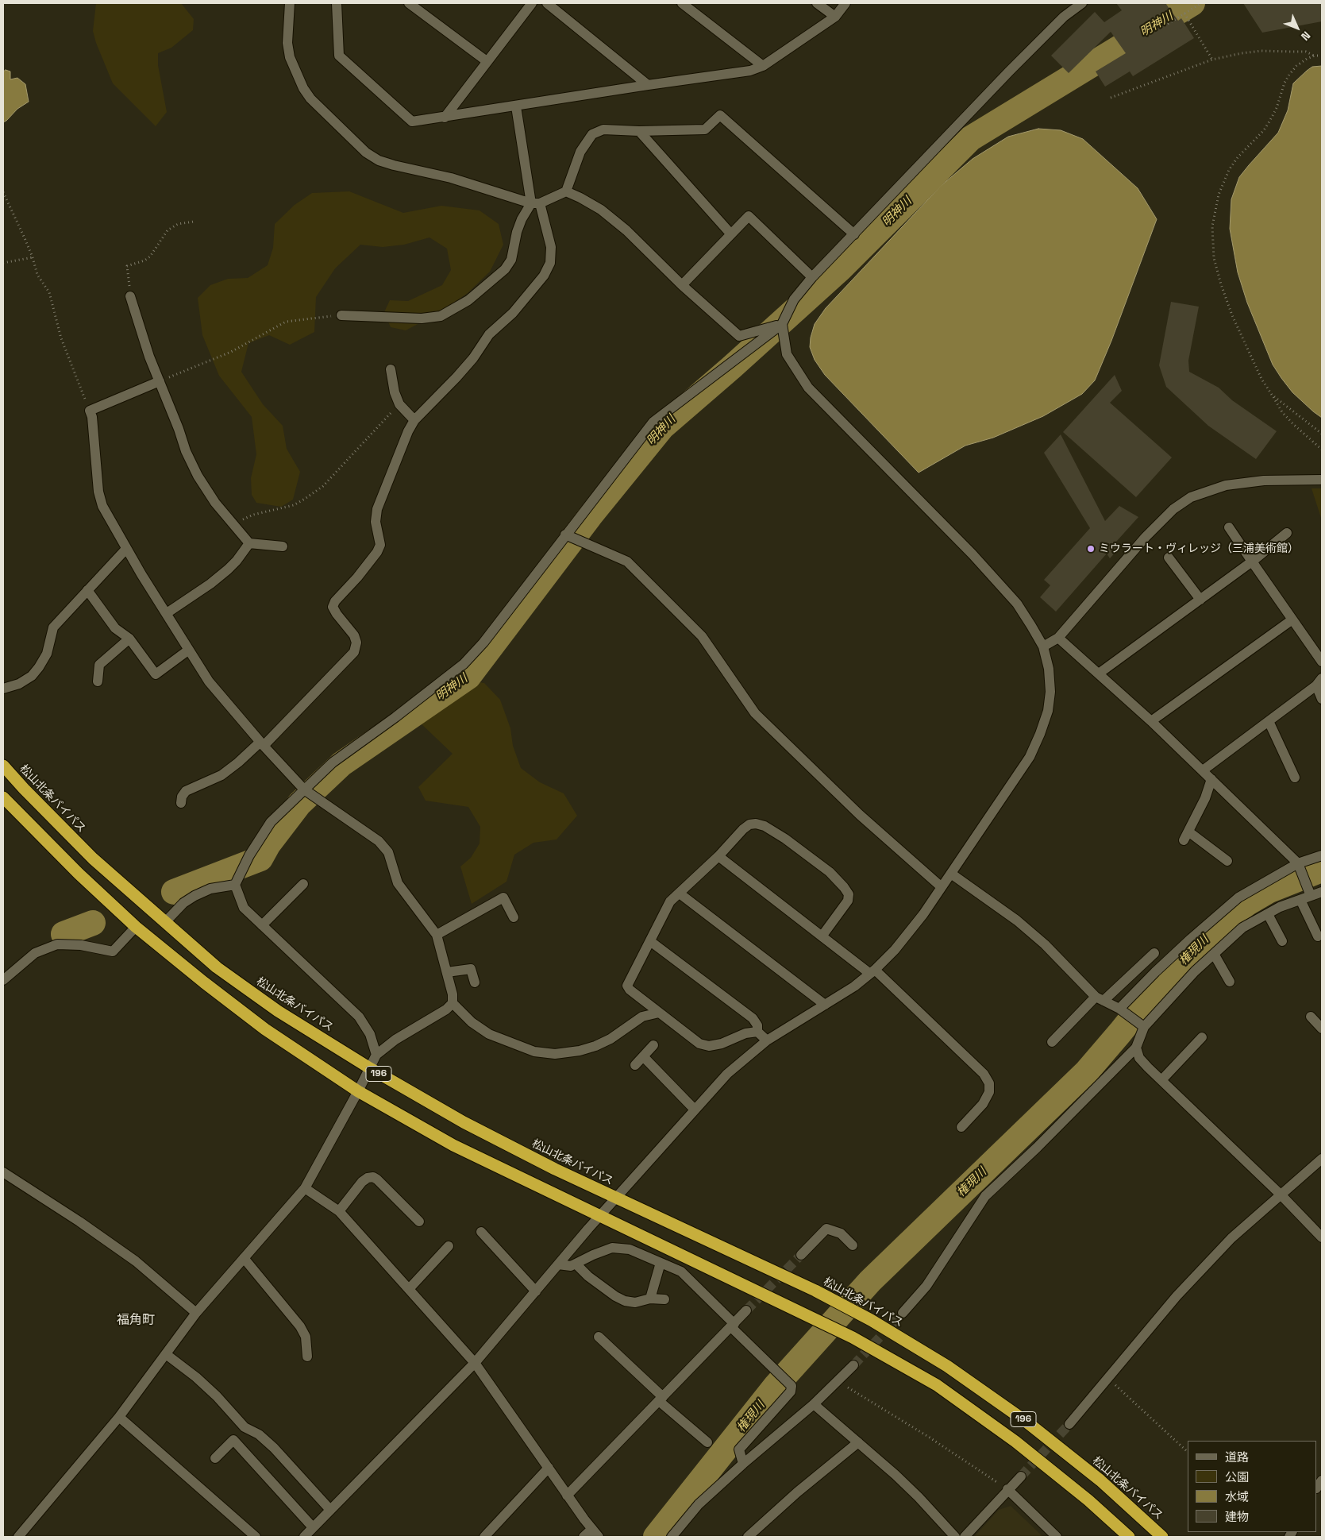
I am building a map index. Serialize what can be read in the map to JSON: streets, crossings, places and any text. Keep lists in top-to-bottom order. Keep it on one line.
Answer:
{"streets":{"highway":["松山北条バイパス","196"]},"districts":["福角町"],"water":["明神川","権現川"],"places":["ミウラート・ヴィレッジ（三浦美術館）"],"legend":["道路","公園","水域","建物"],"north":"bottom right"}
